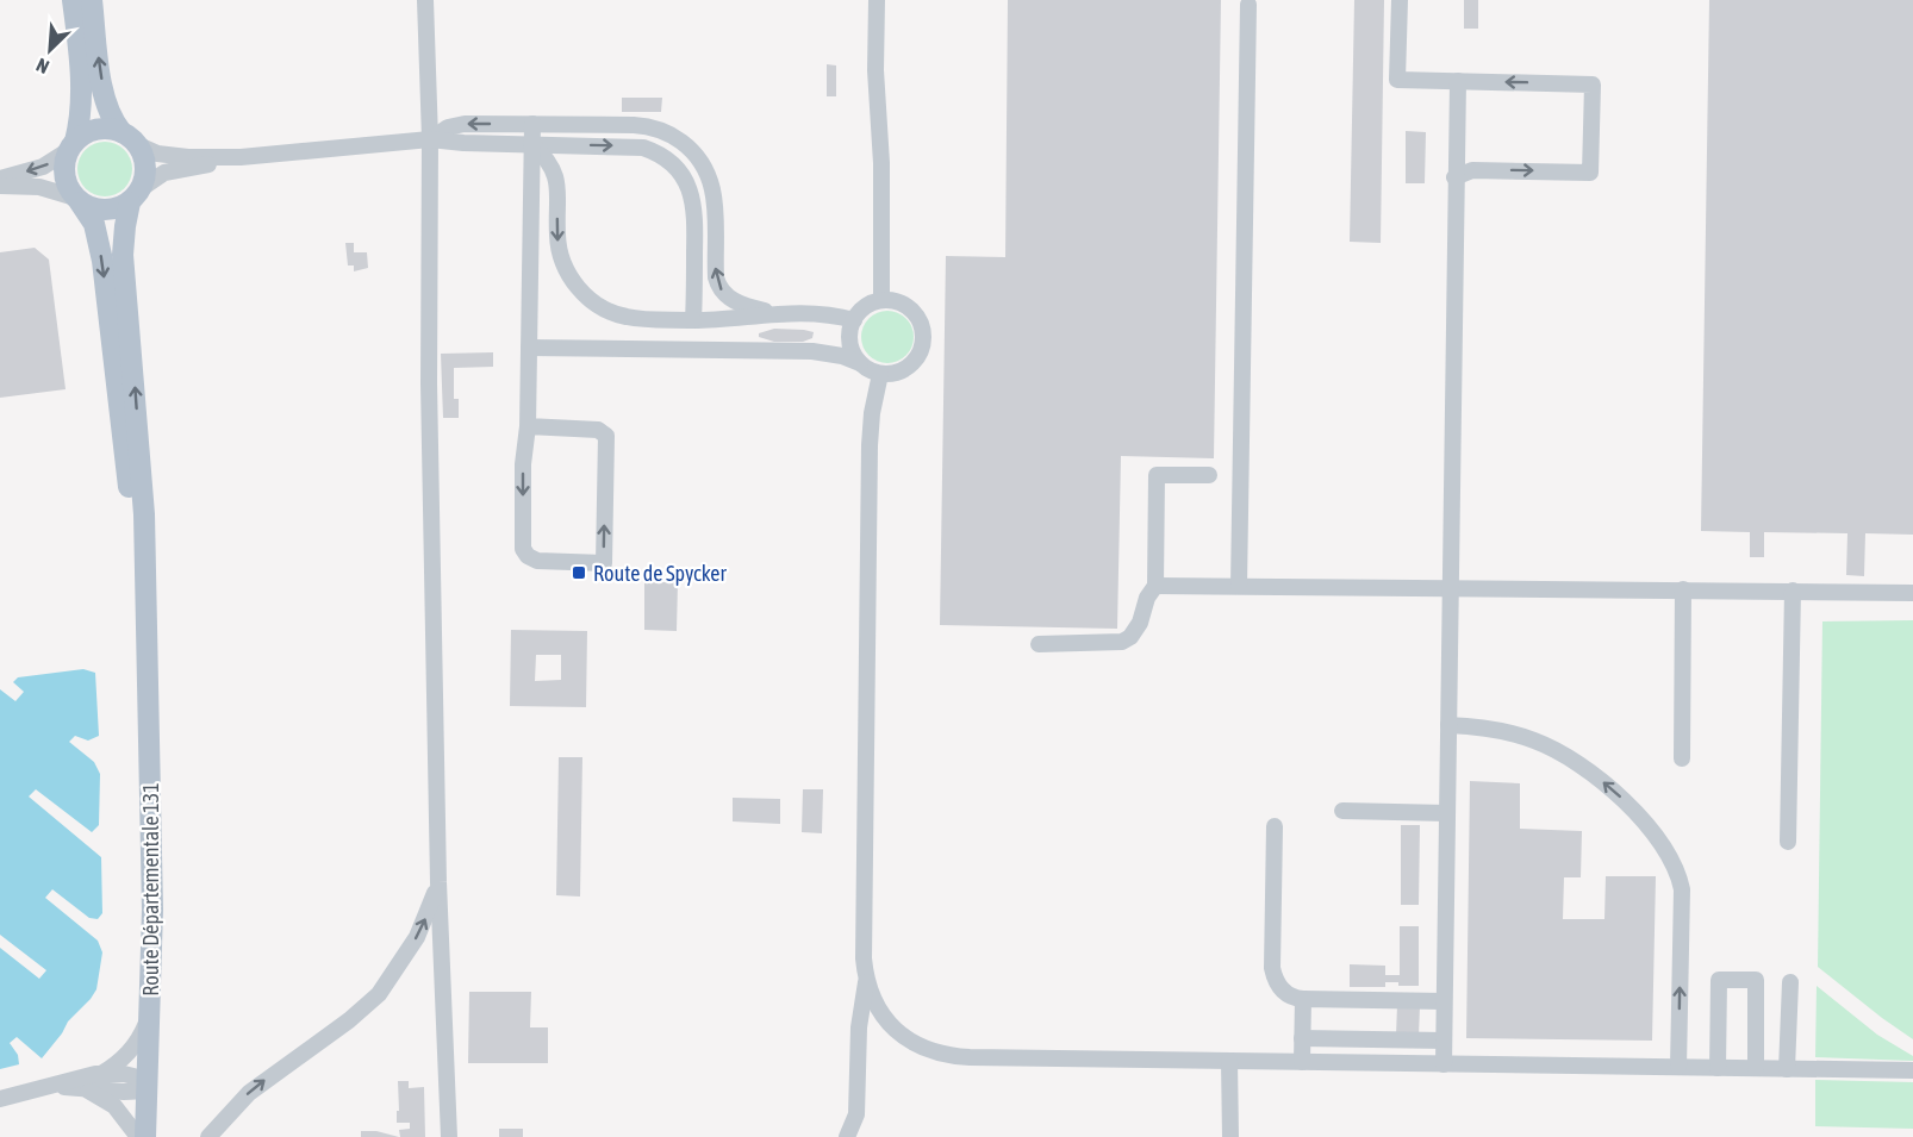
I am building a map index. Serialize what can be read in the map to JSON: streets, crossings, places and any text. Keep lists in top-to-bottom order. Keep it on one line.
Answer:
{"streets":{"main road":["Route Départementale 131"]},"places":{"transit":["Route de Spycker"]},"north":"bottom left"}
